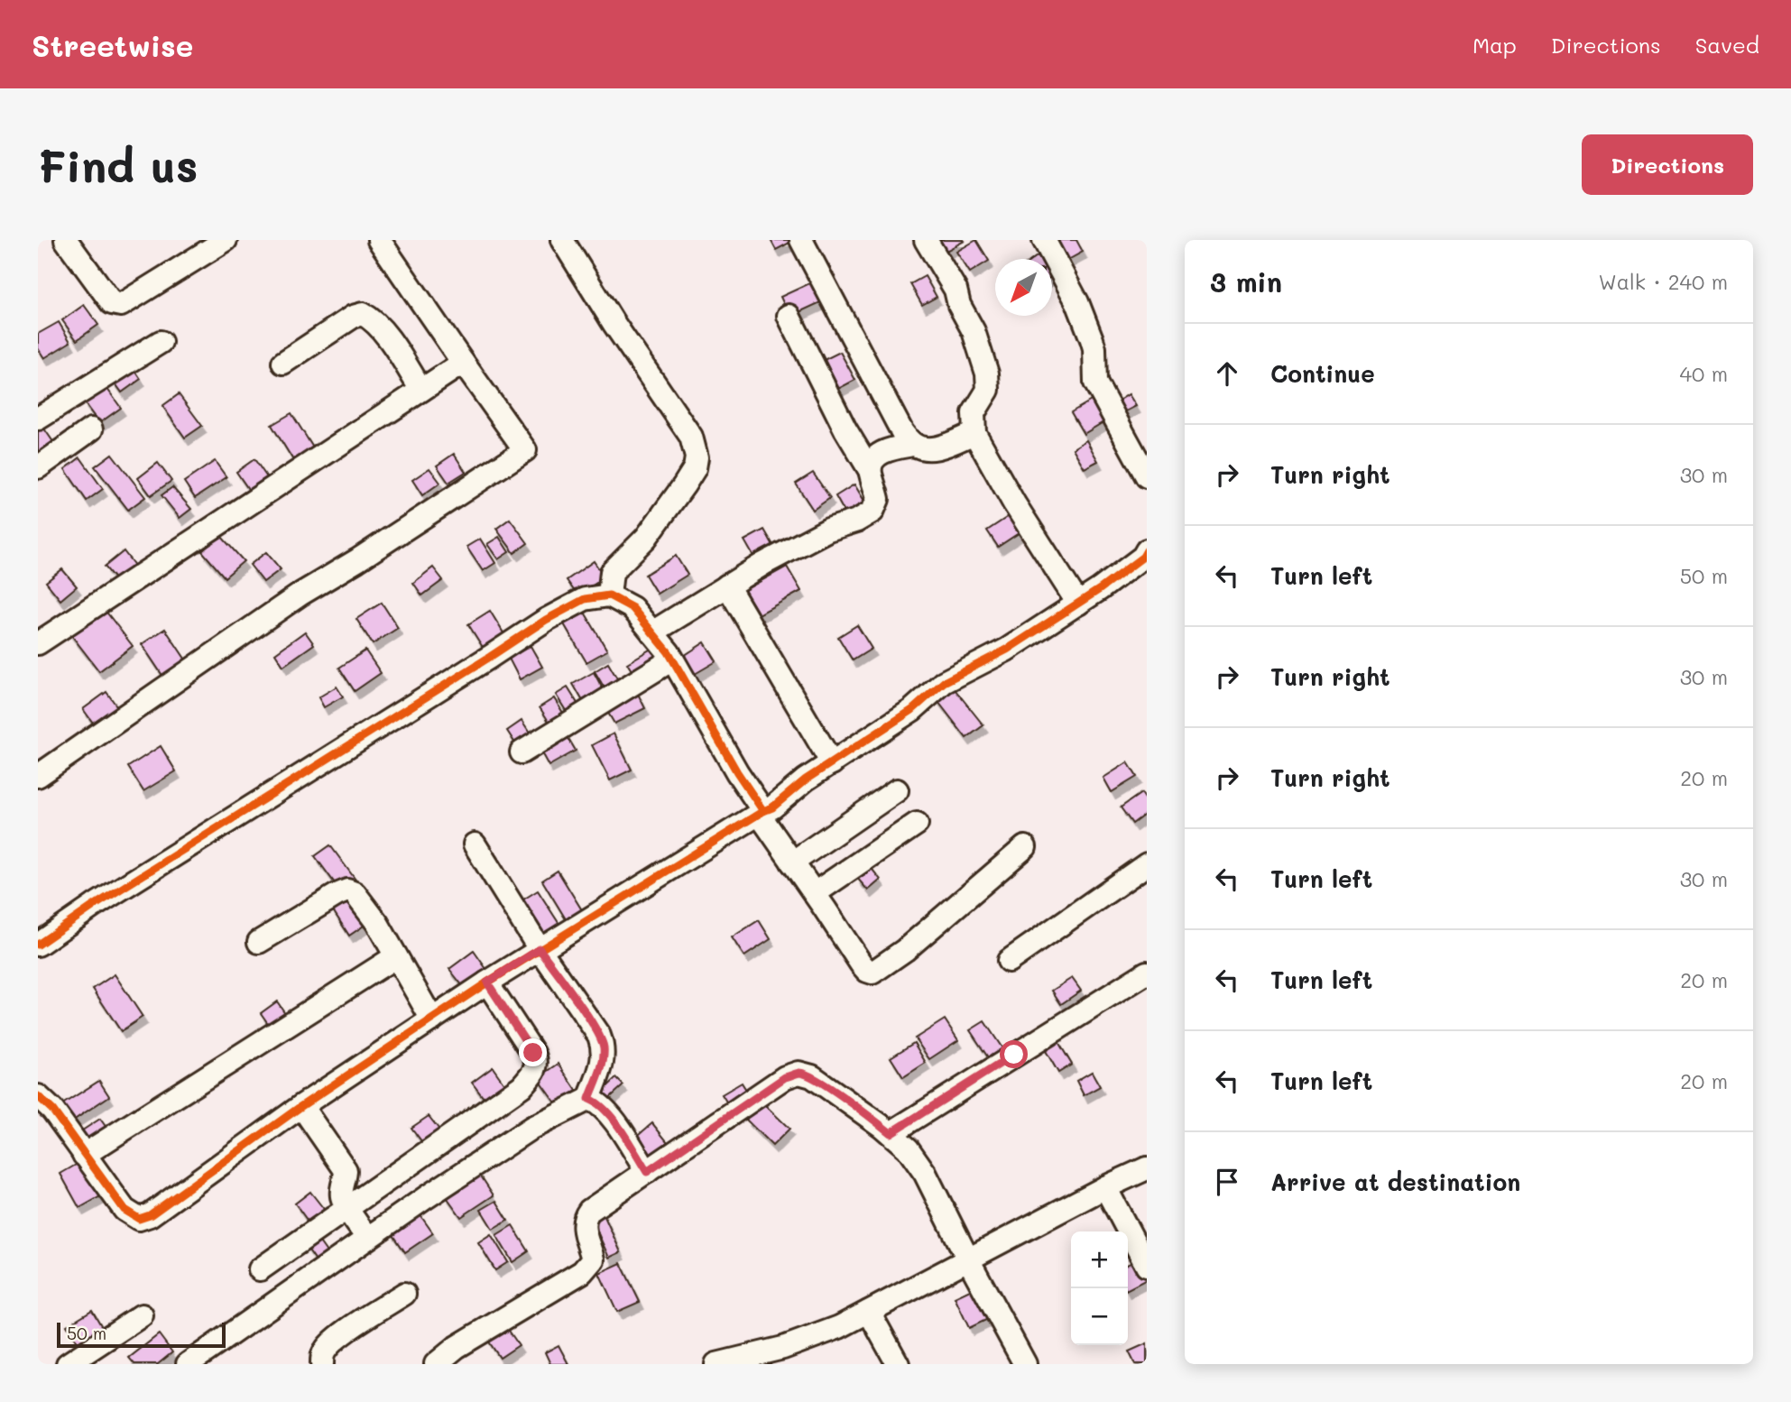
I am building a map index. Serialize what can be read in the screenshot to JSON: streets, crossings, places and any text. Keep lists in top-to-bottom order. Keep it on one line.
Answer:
{"scale_bar":"50 m","north":"bottom left","page":{"header":"Streetwise","nav":["Map","Directions","Saved"],"buttons":"Directions","title":"Find us","heading":["3 min","Walk · 240 m"],"list":[["Continue","40 m"],["Turn right","30 m"],["Turn left","50 m"],["Turn right","30 m"],["Turn right","20 m"],["Turn left","30 m"],["Turn left","20 m"],["Turn left","20 m"],"Arrive at destination"],"map_buttons":["+","−"],"scale":"50 m"}}
